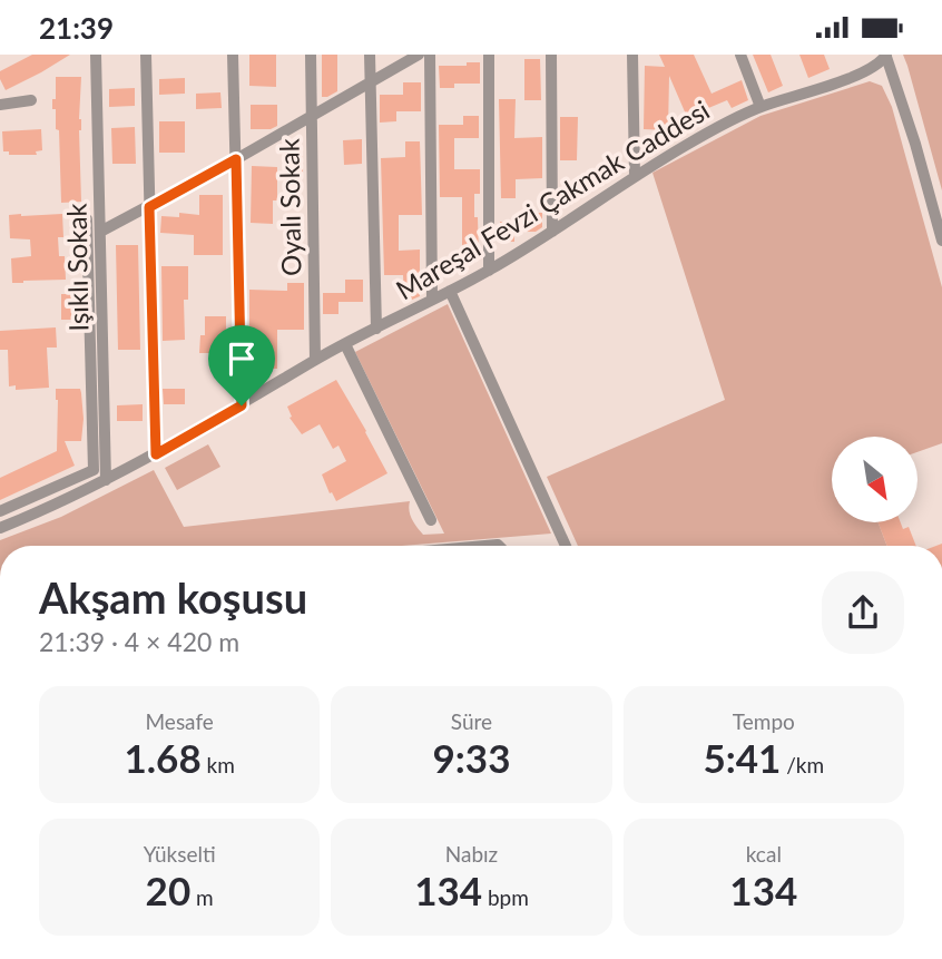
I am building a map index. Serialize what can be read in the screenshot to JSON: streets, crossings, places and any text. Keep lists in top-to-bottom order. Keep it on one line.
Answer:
{"streets":{"street":["Mareşal Fevzi Çakmak Caddesi","Oyalı Sokak","Işıklı Sokak"]},"crossings":[["Mareşal Fevzi Çakmak Caddesi","Oyalı Sokak"],["Mareşal Fevzi Çakmak Caddesi","Işıklı Sokak"]],"north":"bottom right","page":{"status":"21:39","heading":["Akşam koşusu","21:39 · 4 × 420 m"],"stats":[["Mesafe","1.68 km"],["Süre","9:33"],["Tempo","5:41 /km"],["Yükselti","20 m"],["Nabız","134 bpm"],["kcal","134"]]}}
